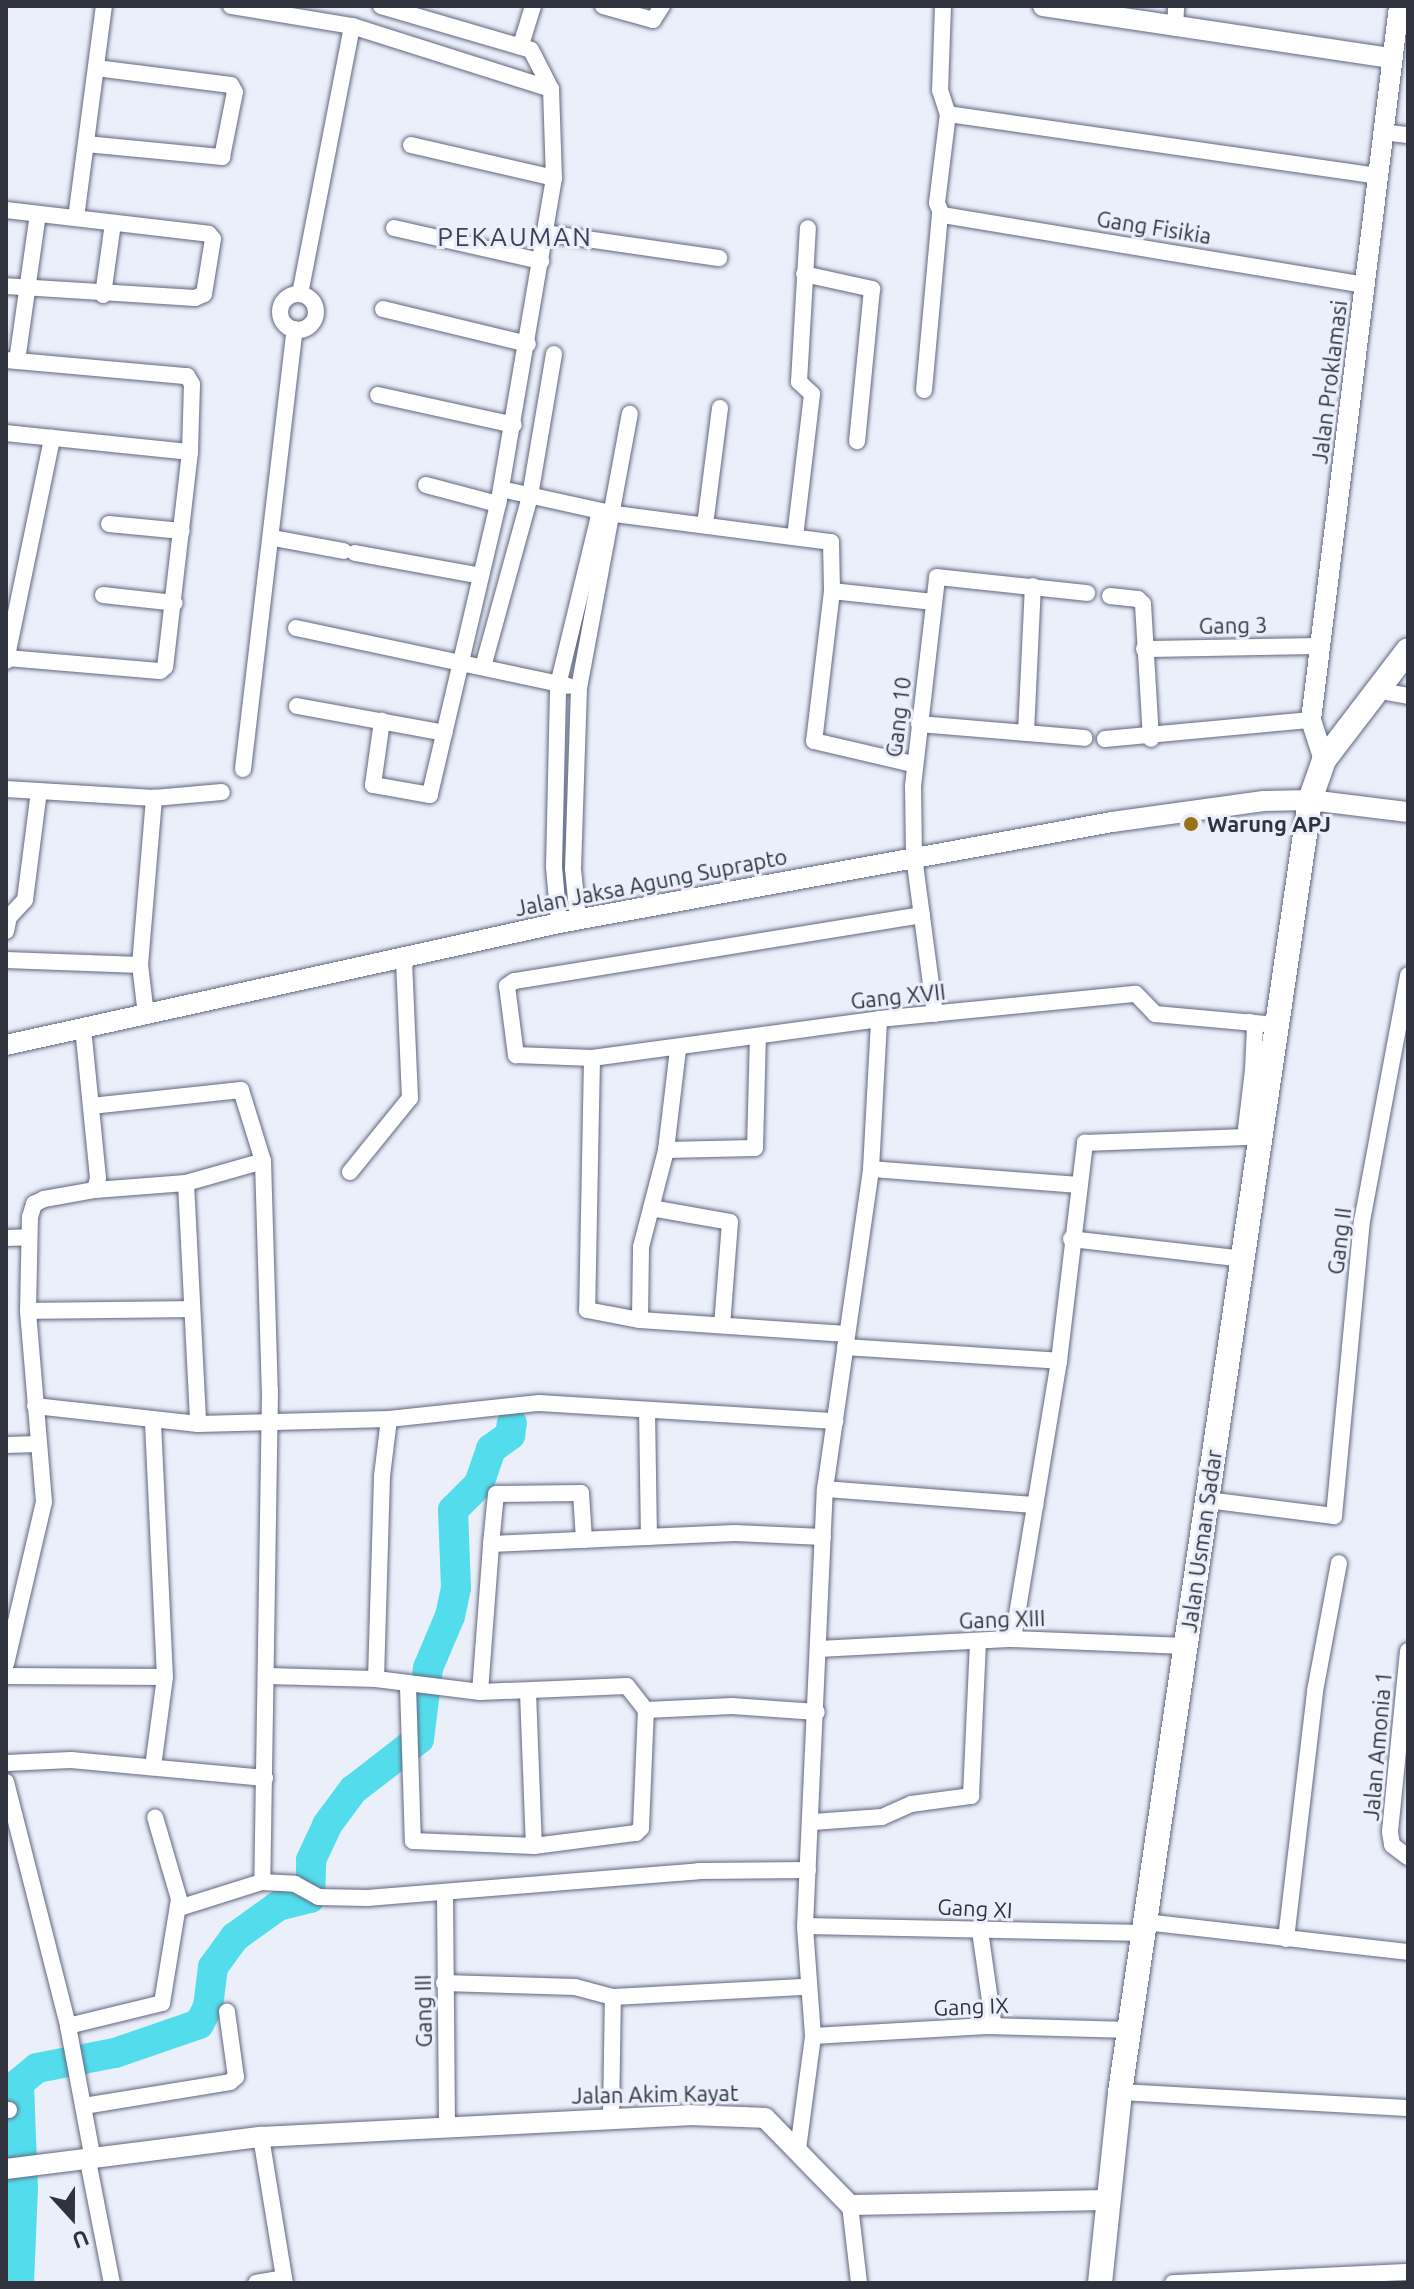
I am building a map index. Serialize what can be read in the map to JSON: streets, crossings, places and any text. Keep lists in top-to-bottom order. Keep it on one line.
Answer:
{"streets":{"highway":["Jalan Usman Sadar"],"main road":["Jalan Proklamasi","Jalan Jaksa Agung Suprapto","Jalan Akim Kayat"],"street":["Gang Fisikia","Gang 3","Gang 10","Gang XVII","Gang II","Gang XIII","Jalan Amonia 1","Gang XI","Gang IX","Gang III"]},"crossings":[["Gang Fisikia","Jalan Proklamasi"],["Jalan Proklamasi","Gang 3"],["Jalan Proklamasi","Jalan Usman Sadar"],["Gang 10","Jalan Jaksa Agung Suprapto"],["Gang 10","Gang XVII"],["Jalan Jaksa Agung Suprapto","Jalan Usman Sadar"],["Gang XVII","Jalan Usman Sadar"],["Gang II","Jalan Usman Sadar"],["Jalan Usman Sadar","Gang XIII"],["Jalan Usman Sadar","Gang XI"],["Jalan Usman Sadar","Gang IX"],["Gang III","Jalan Akim Kayat"]],"districts":["PEKAUMAN"],"places":["Warung APJ"],"north":"bottom"}
